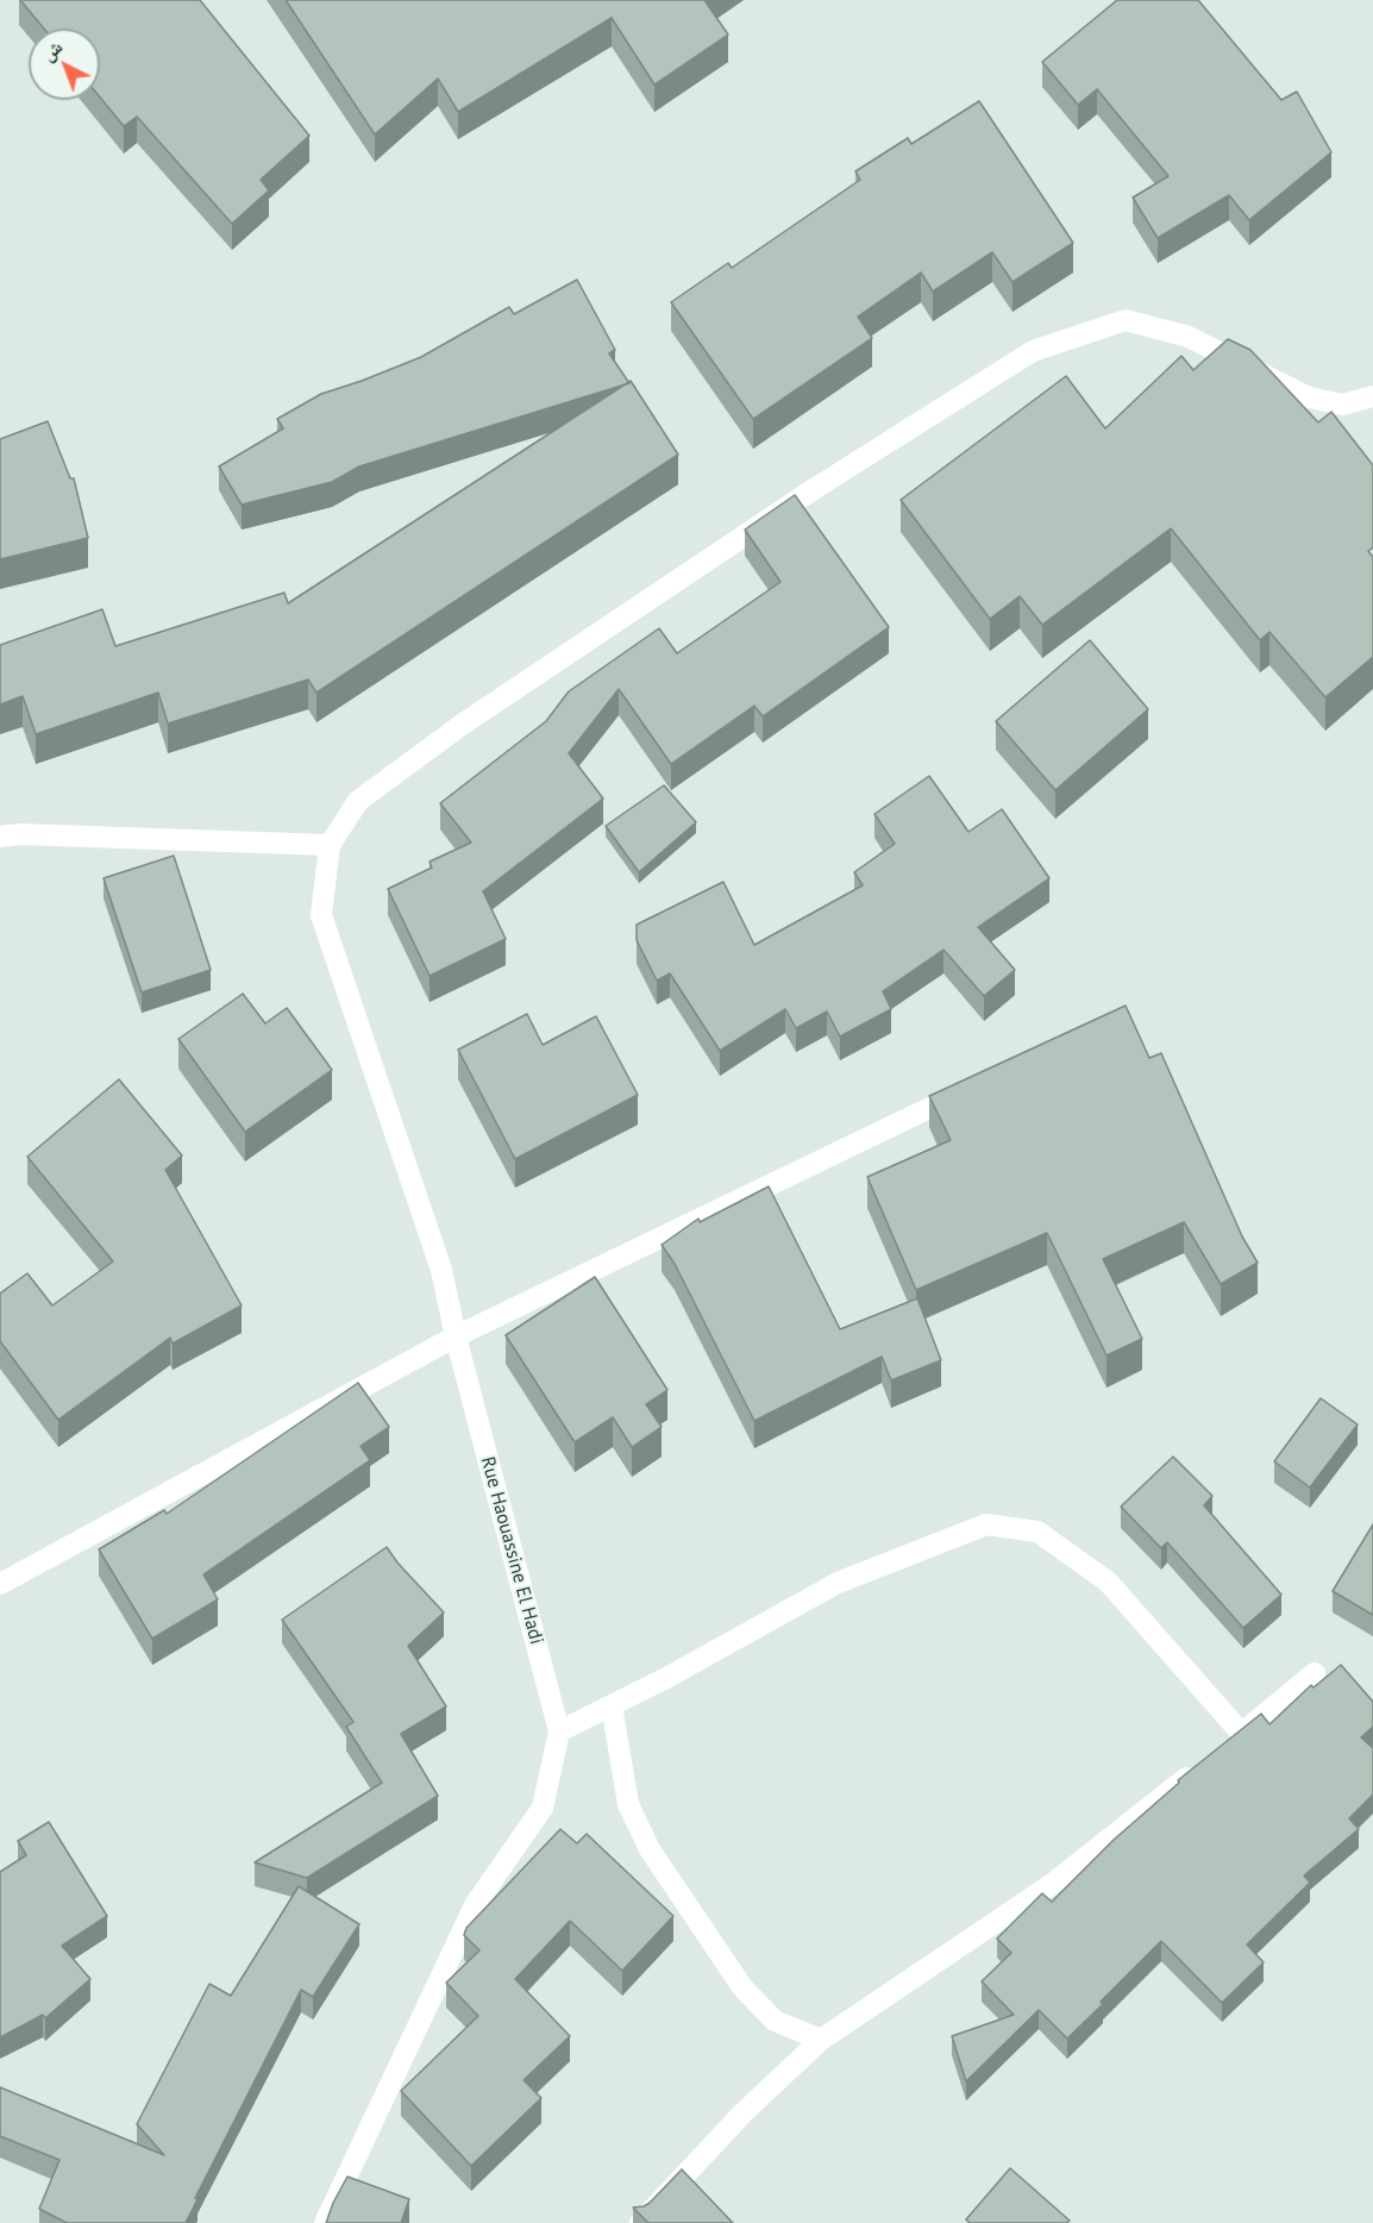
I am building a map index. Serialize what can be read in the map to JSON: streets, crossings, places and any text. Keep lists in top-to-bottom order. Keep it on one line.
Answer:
{"streets":{"street":["Rue Haouassine El Hadi"]},"north":"top left"}
